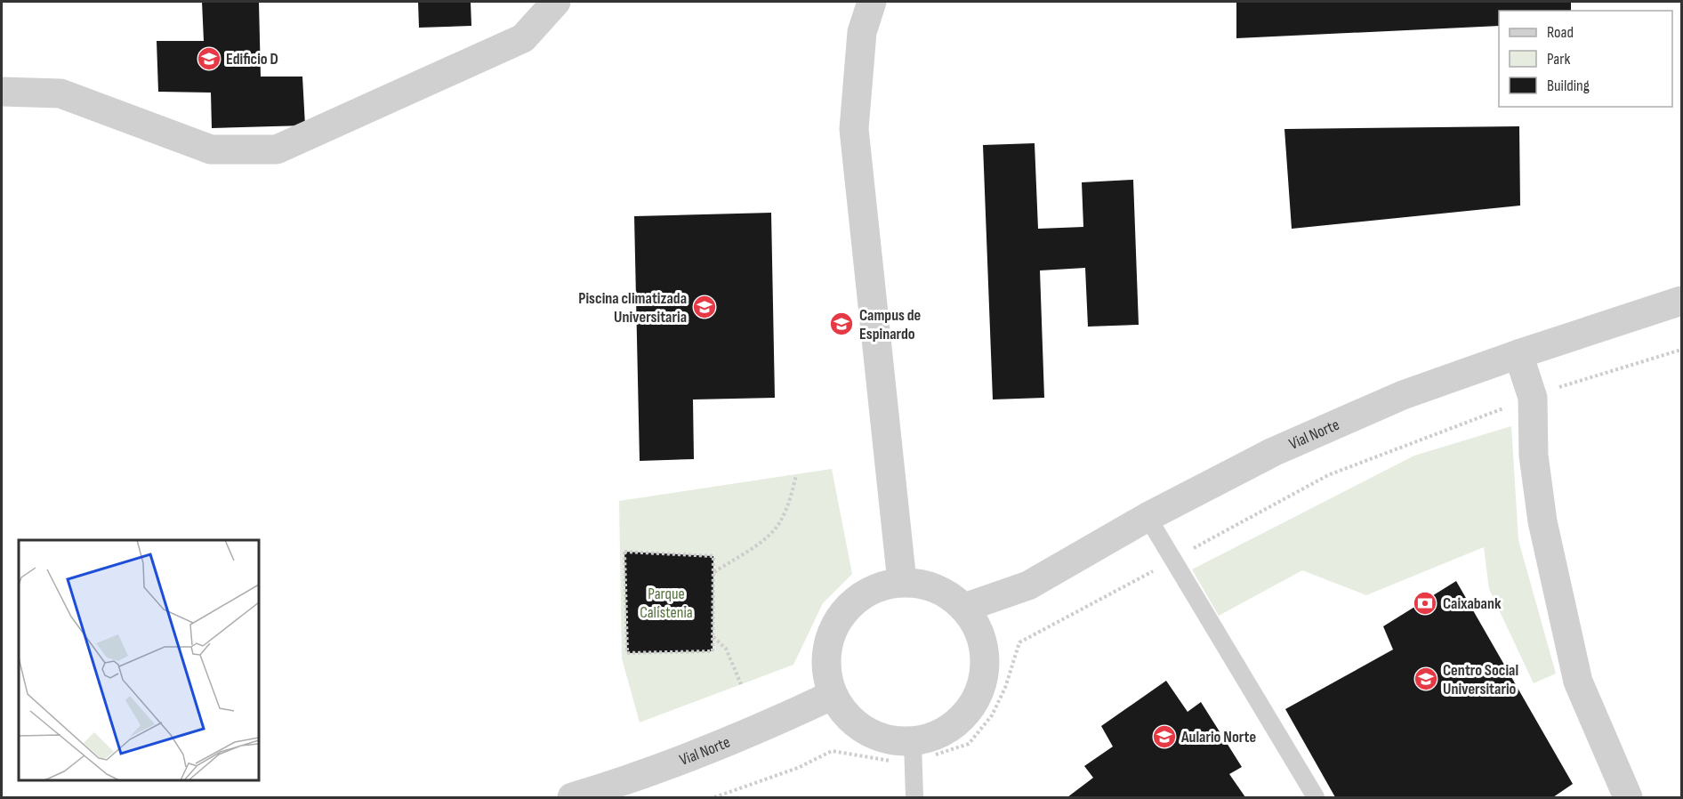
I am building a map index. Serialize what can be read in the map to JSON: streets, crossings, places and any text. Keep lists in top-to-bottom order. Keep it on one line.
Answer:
{"streets":{"street":["Vial Norte"]},"parks":["Parque Calistenia"],"places":{"school or university":["Edificio D","Piscina climatizada Universitaria","Campus de Espinardo","Centro Social Universitario","Aulario Norte"],"bank":["Caixabank"]},"legend":["Road","Park","Building"]}
